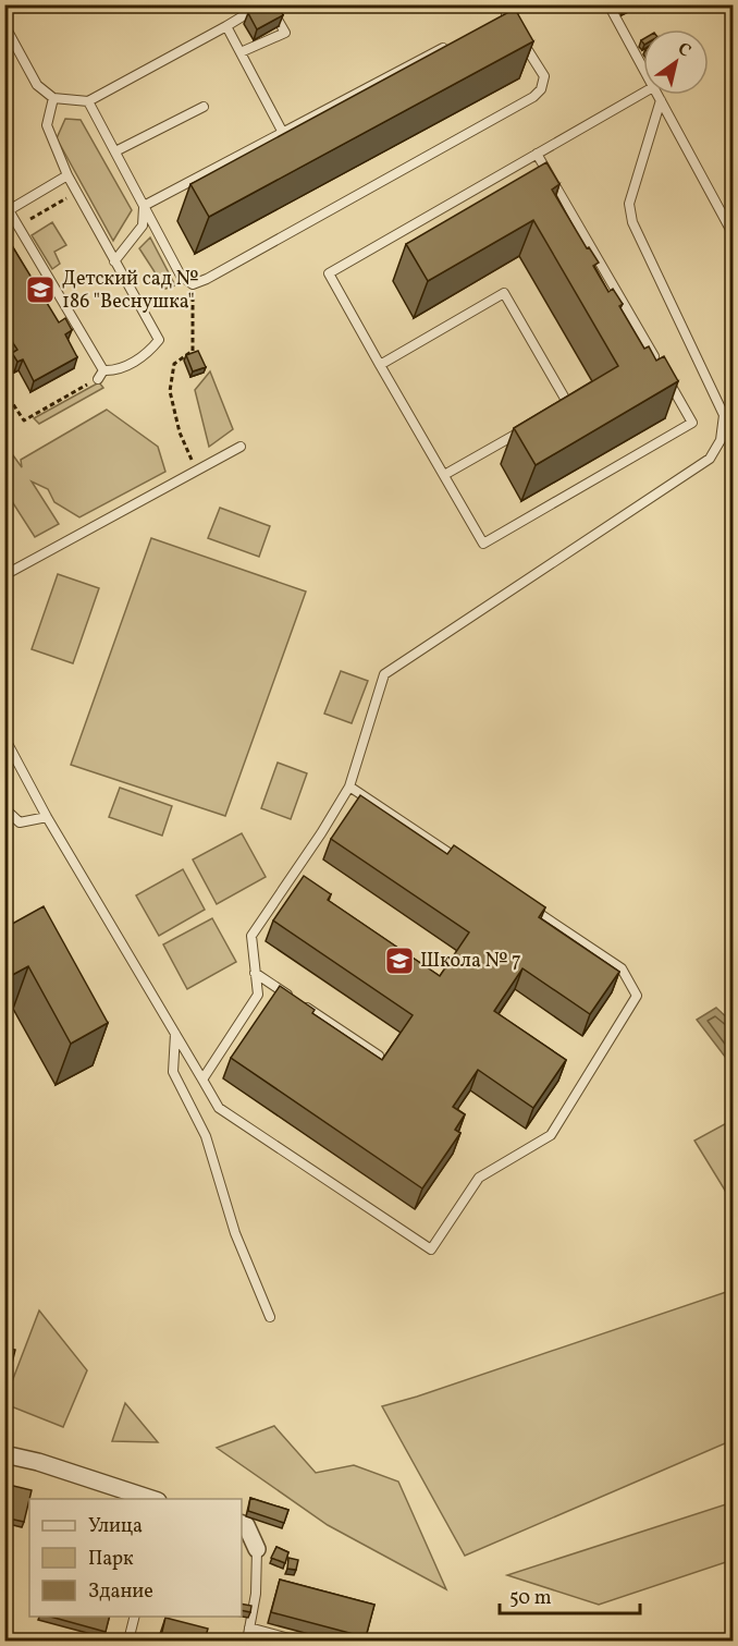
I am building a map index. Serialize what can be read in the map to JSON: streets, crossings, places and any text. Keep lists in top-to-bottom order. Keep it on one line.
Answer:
{"places":{"school or university":["Детский сад № 186 \"Веснушка\"","Школа № 7"]},"legend":["Улица","Парк","Здание"],"scale_bar":"50 m","north":"top right"}
